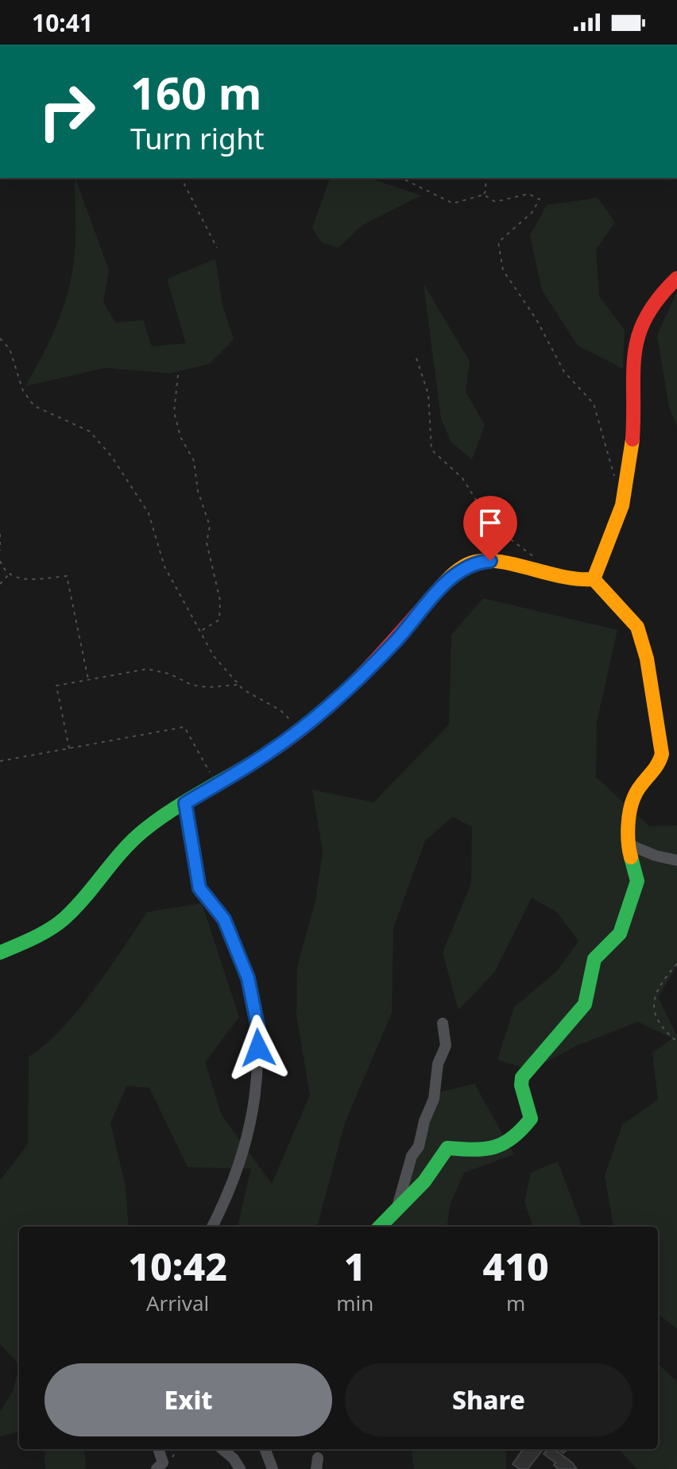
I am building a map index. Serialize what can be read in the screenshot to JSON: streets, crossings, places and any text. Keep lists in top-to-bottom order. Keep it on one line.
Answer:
{"page":{"status":"10:41","turn":["160 m","Turn right"],"eta":["10:42","Arrival","1","min","410","m"],"buttons":["Exit","Share"]}}
